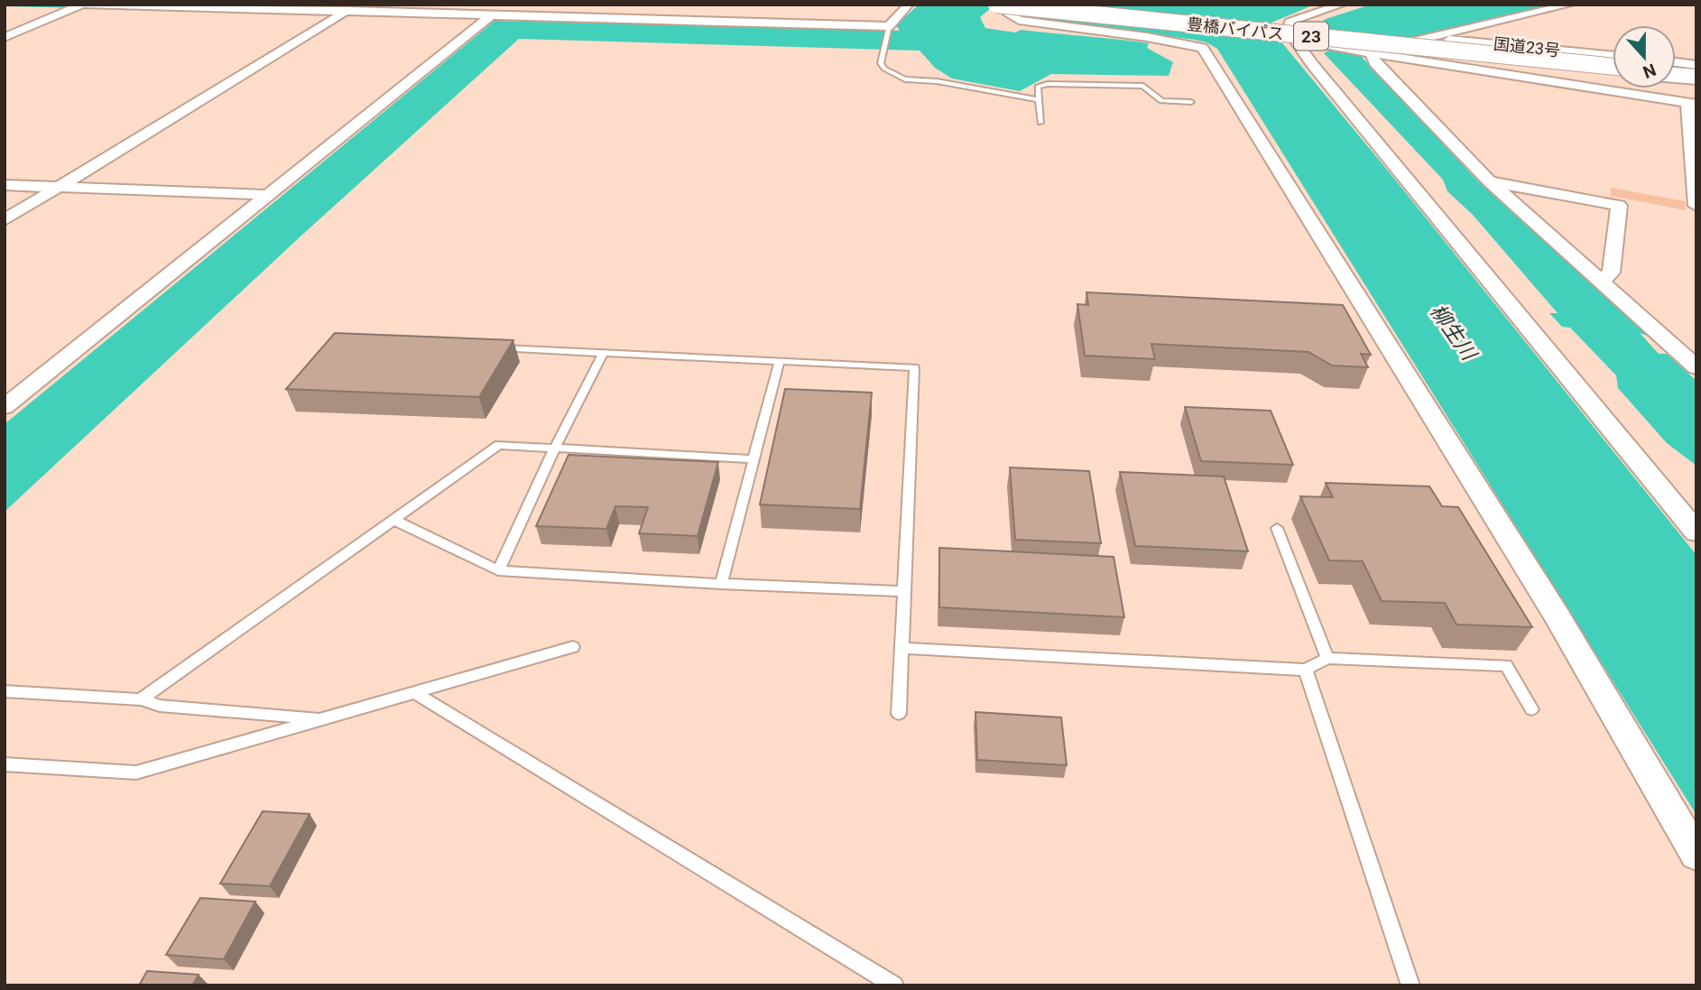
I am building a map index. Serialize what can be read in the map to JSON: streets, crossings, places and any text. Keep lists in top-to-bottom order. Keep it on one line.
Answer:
{"streets":{"highway":["豊橋バイパス","23"],"street":["国道23号"]},"water":["柳生川"],"north":"bottom"}
